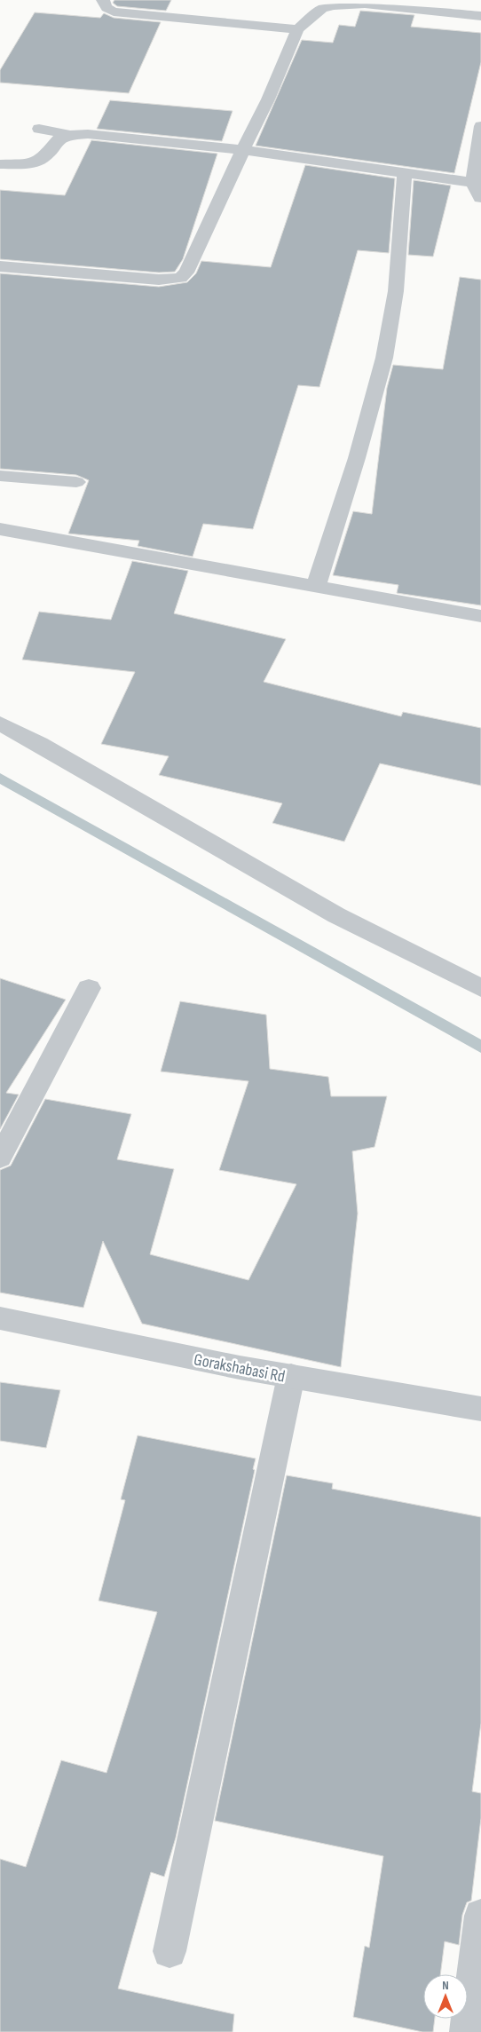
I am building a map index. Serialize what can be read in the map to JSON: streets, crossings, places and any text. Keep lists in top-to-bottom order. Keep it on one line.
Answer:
{"streets":{"street":["Gorakshabasi Rd"]},"north":"top"}
